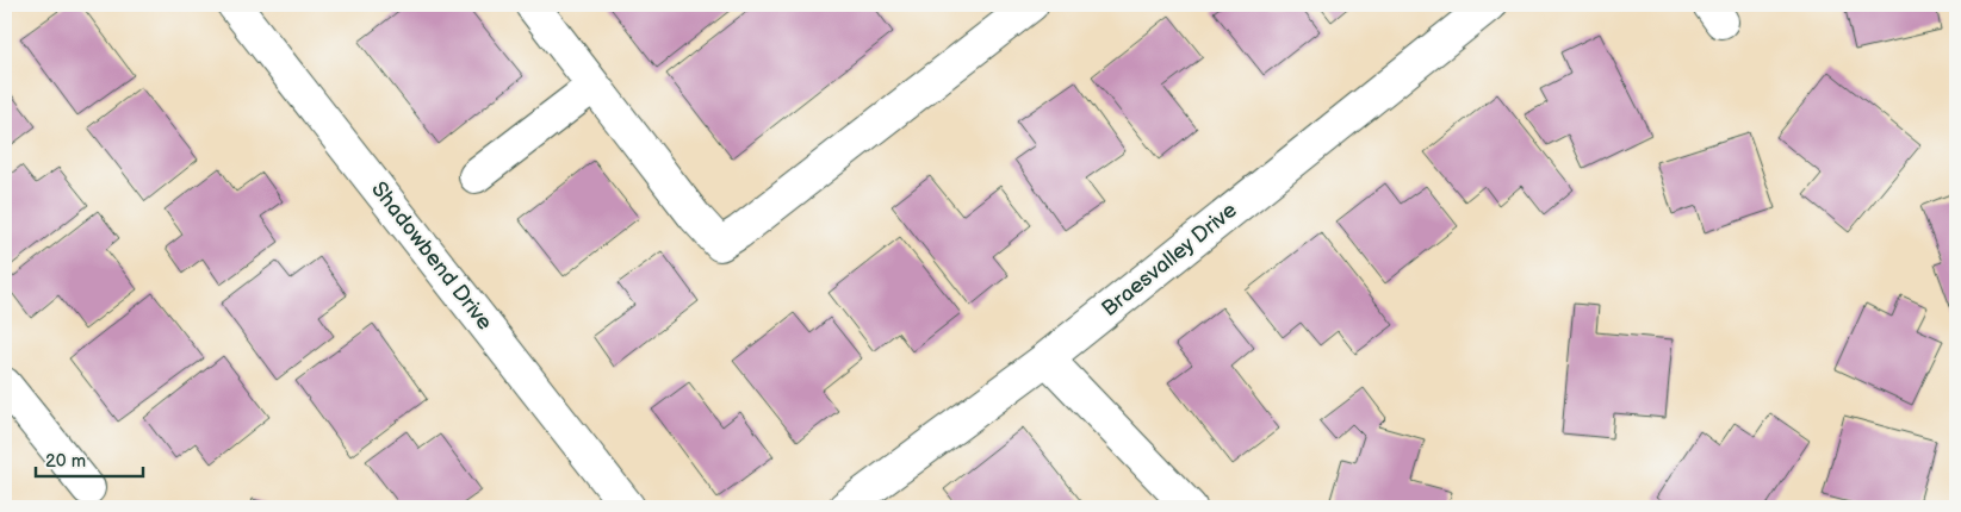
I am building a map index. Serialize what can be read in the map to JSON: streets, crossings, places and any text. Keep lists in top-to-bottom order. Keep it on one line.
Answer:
{"streets":{"street":["Shadowbend Drive","Braesvalley Drive"]},"scale_bar":"20 m"}
